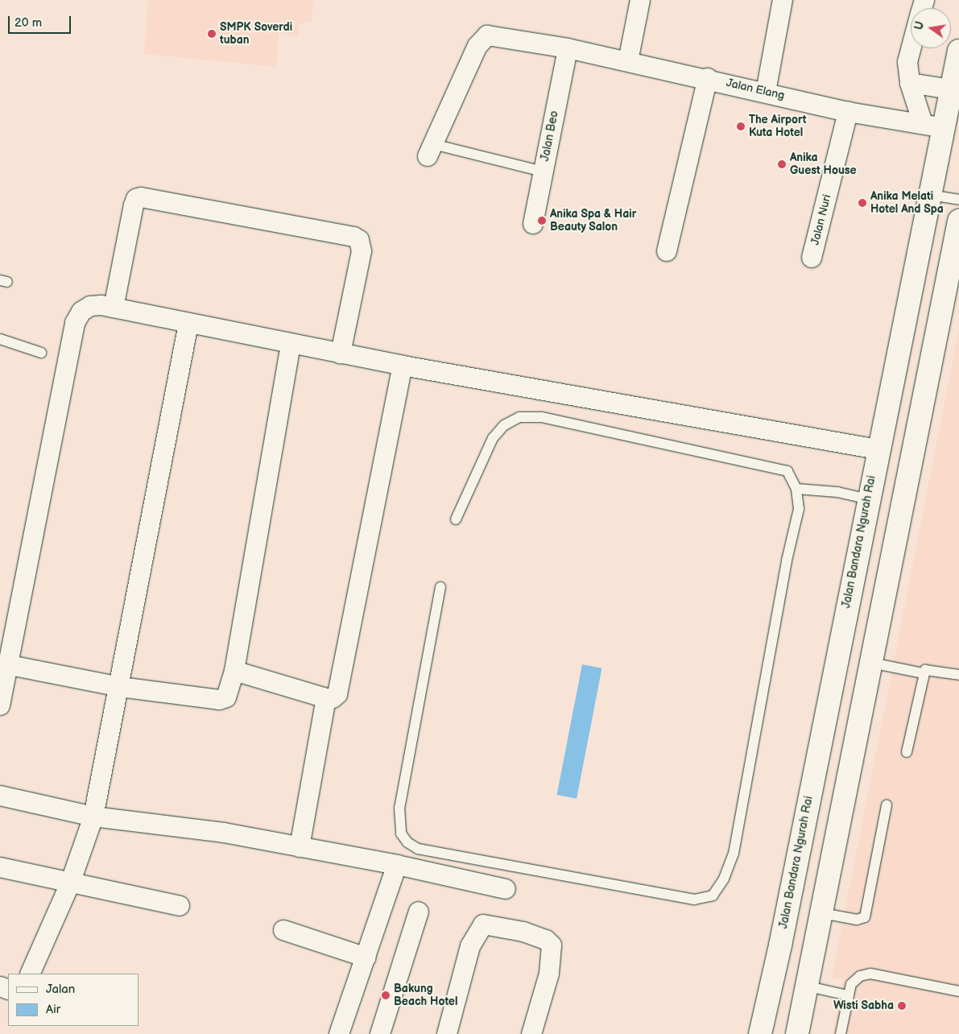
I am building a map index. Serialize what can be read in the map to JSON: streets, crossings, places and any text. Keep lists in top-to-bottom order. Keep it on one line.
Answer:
{"streets":{"street":["Jalan Elang","Jalan Beo","Jalan Nuri","Jalan Bandara Ngurah Rai"]},"crossings":[["Jalan Elang","Jalan Beo"],["Jalan Elang","Jalan Nuri"],["Jalan Elang","Jalan Bandara Ngurah Rai"]],"places":["SMPK Soverdi tuban","The Airport Kuta Hotel","Anika Guest House","Anika Melati Hotel And Spa","Anika Spa & Hair Beauty Salon","Bakung Beach Hotel","Wisti Sabha"],"legend":["Jalan","Air"],"scale_bar":"20 m","north":"left"}
